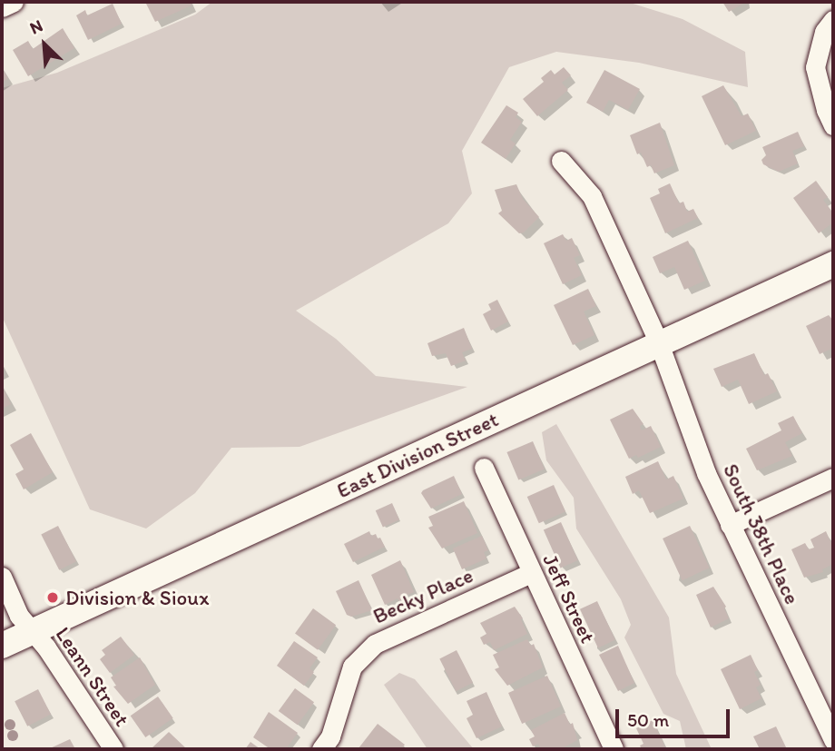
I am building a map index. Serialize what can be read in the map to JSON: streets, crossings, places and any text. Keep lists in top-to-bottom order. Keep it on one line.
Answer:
{"streets":{"street":["East Division Street","South 38th Place","Becky Place","Jeff Street","Leann Street"]},"crossings":[["East Division Street","South 38th Place"],["East Division Street","Leann Street"],["Becky Place","Jeff Street"]],"places":["Division & Sioux"],"scale_bar":"50 m","north":"top left"}
